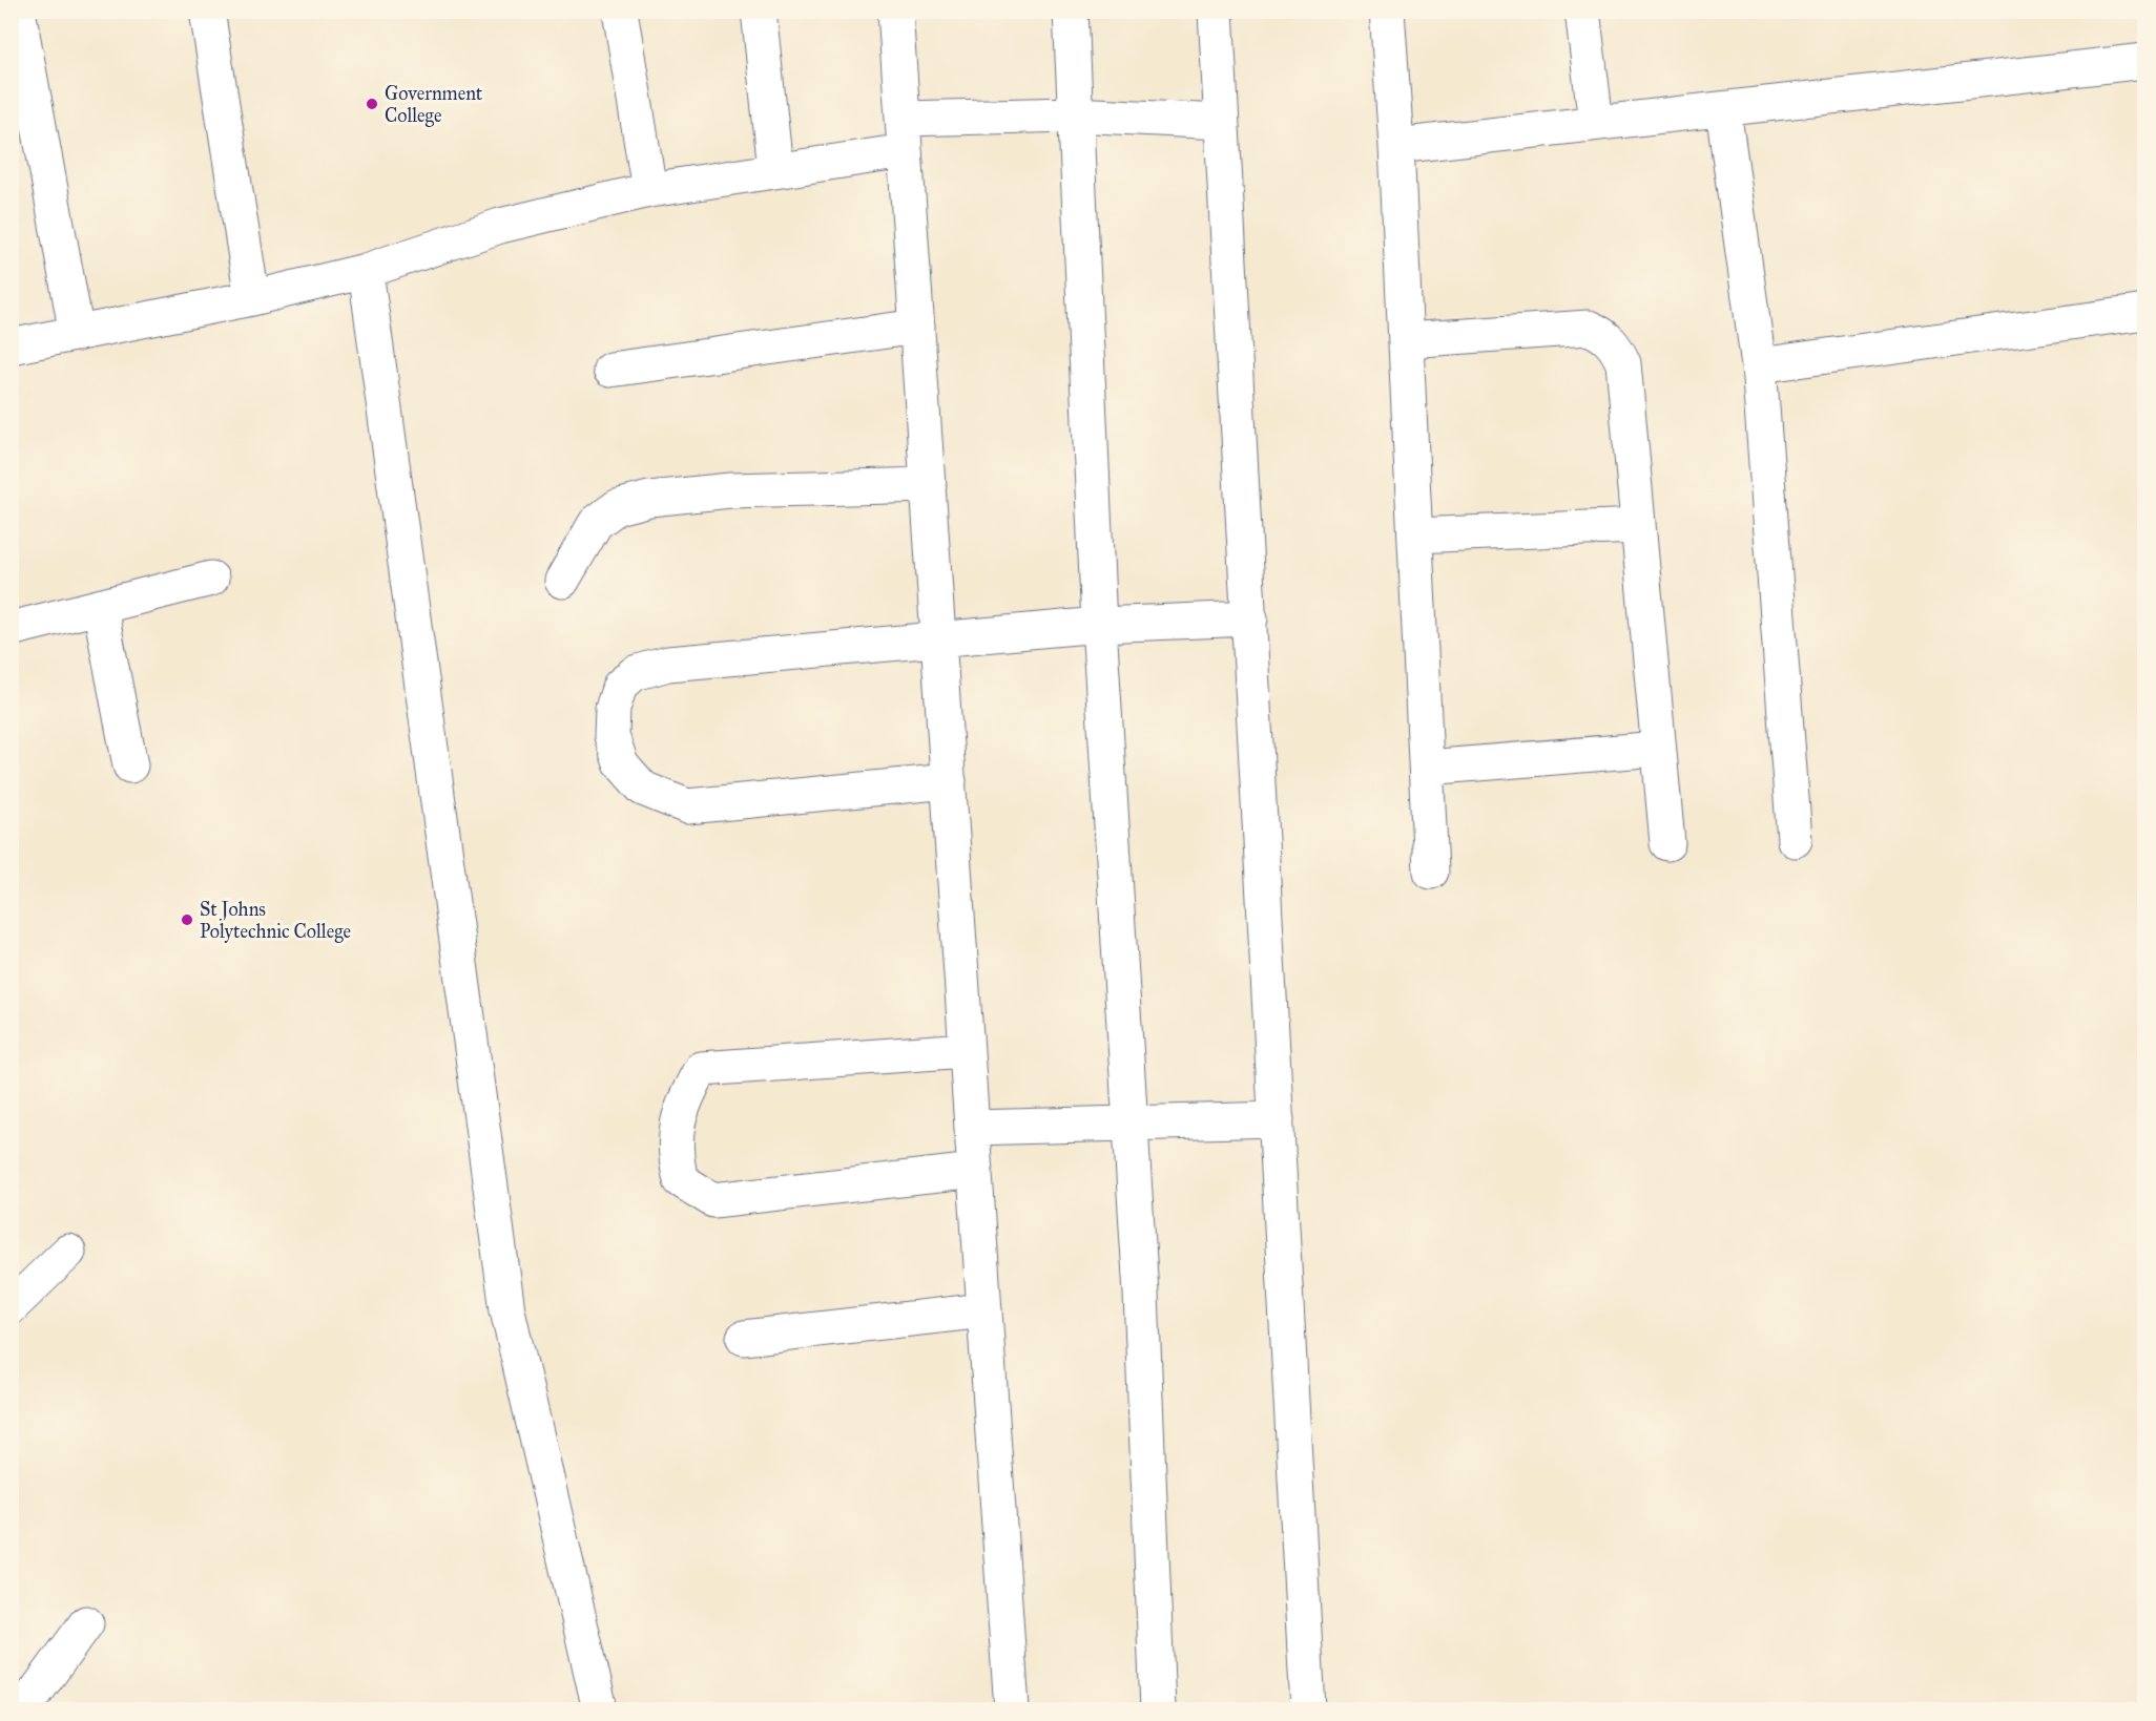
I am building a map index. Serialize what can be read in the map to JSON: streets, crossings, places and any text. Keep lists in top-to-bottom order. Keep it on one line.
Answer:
{"places":["Government College","St Johns Polytechnic College"]}
